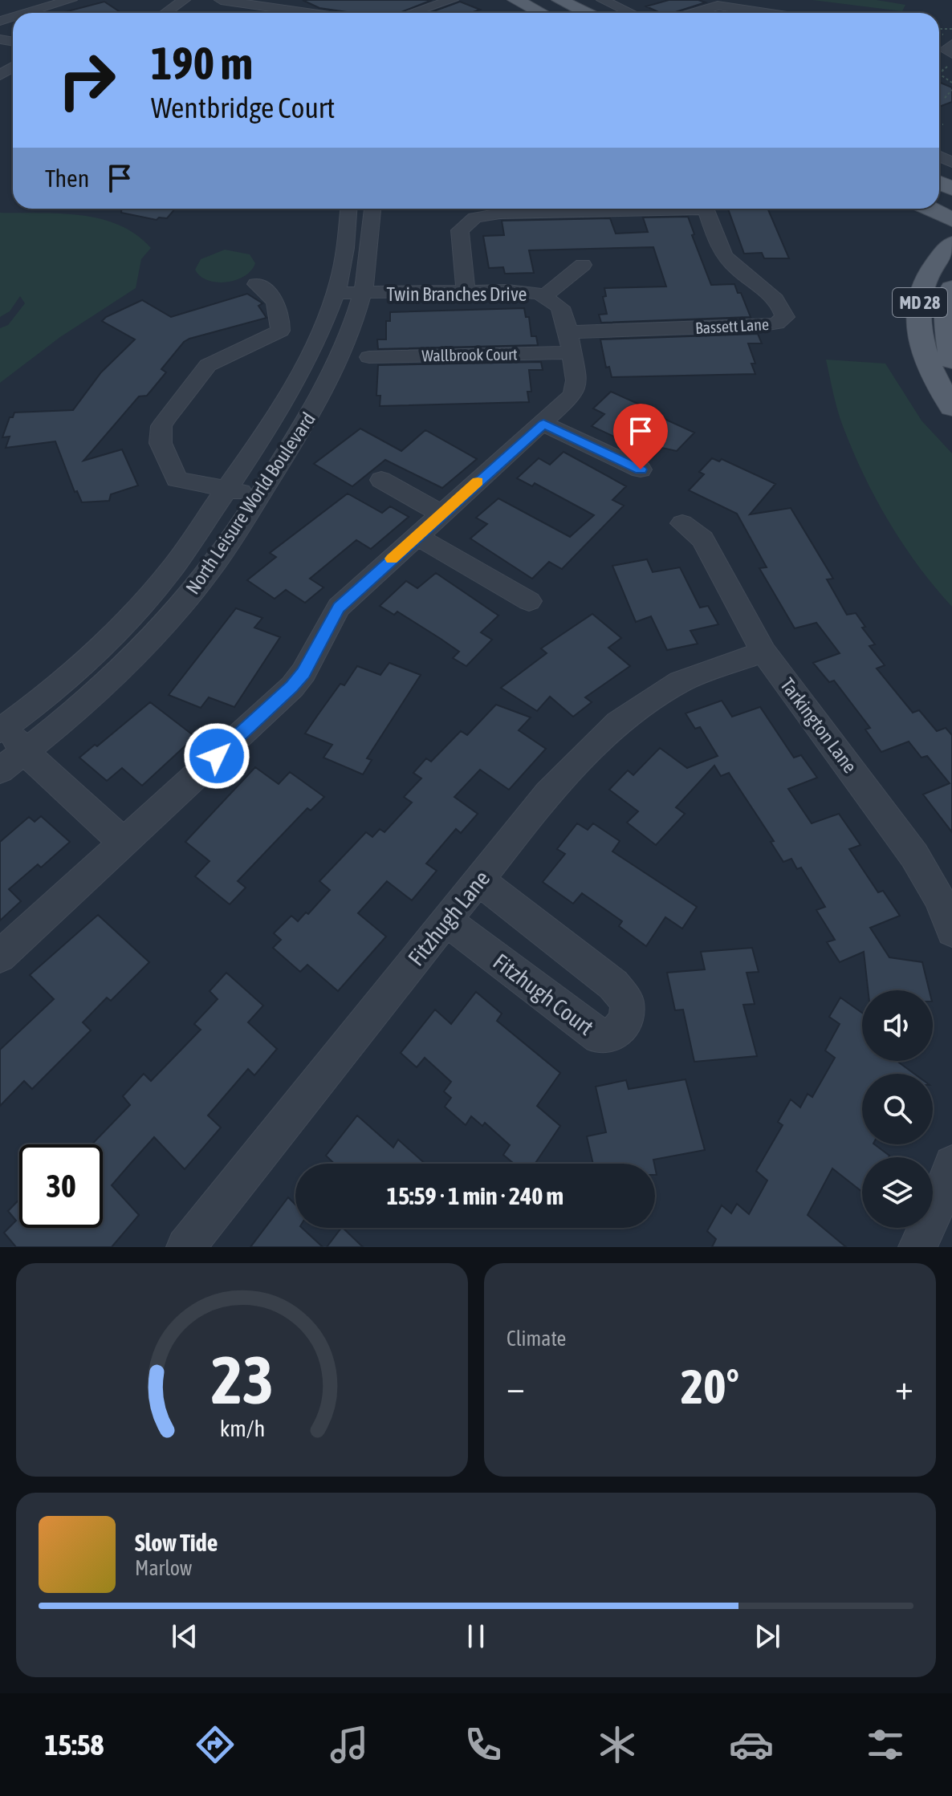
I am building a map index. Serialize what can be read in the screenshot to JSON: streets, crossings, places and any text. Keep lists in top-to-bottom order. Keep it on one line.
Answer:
{"streets":{"main road":["MD 28"],"street":["Twin Branches Drive","Bassett Lane","Wallbrook Court","North Leisure World Boulevard","Tarkington Lane","Fitzhugh Lane","Fitzhugh Court"]},"crossings":[["Twin Branches Drive","Bassett Lane"],["Twin Branches Drive","Wallbrook Court"],["Twin Branches Drive","North Leisure World Boulevard"],["Bassett Lane","Wallbrook Court"],["Tarkington Lane","Fitzhugh Lane"],["Fitzhugh Lane","Fitzhugh Court"]],"page":{"turn":["190 m","Wentbridge Court"],"then":"Then","limit":"30","trip":"15:59 · 1 min · 240 m","tile":"Climate","heat":["−","20°","+"],"song":["Slow Tide","Marlow"],"tabs":"15:58","gauge":["23","km/h"]}}
